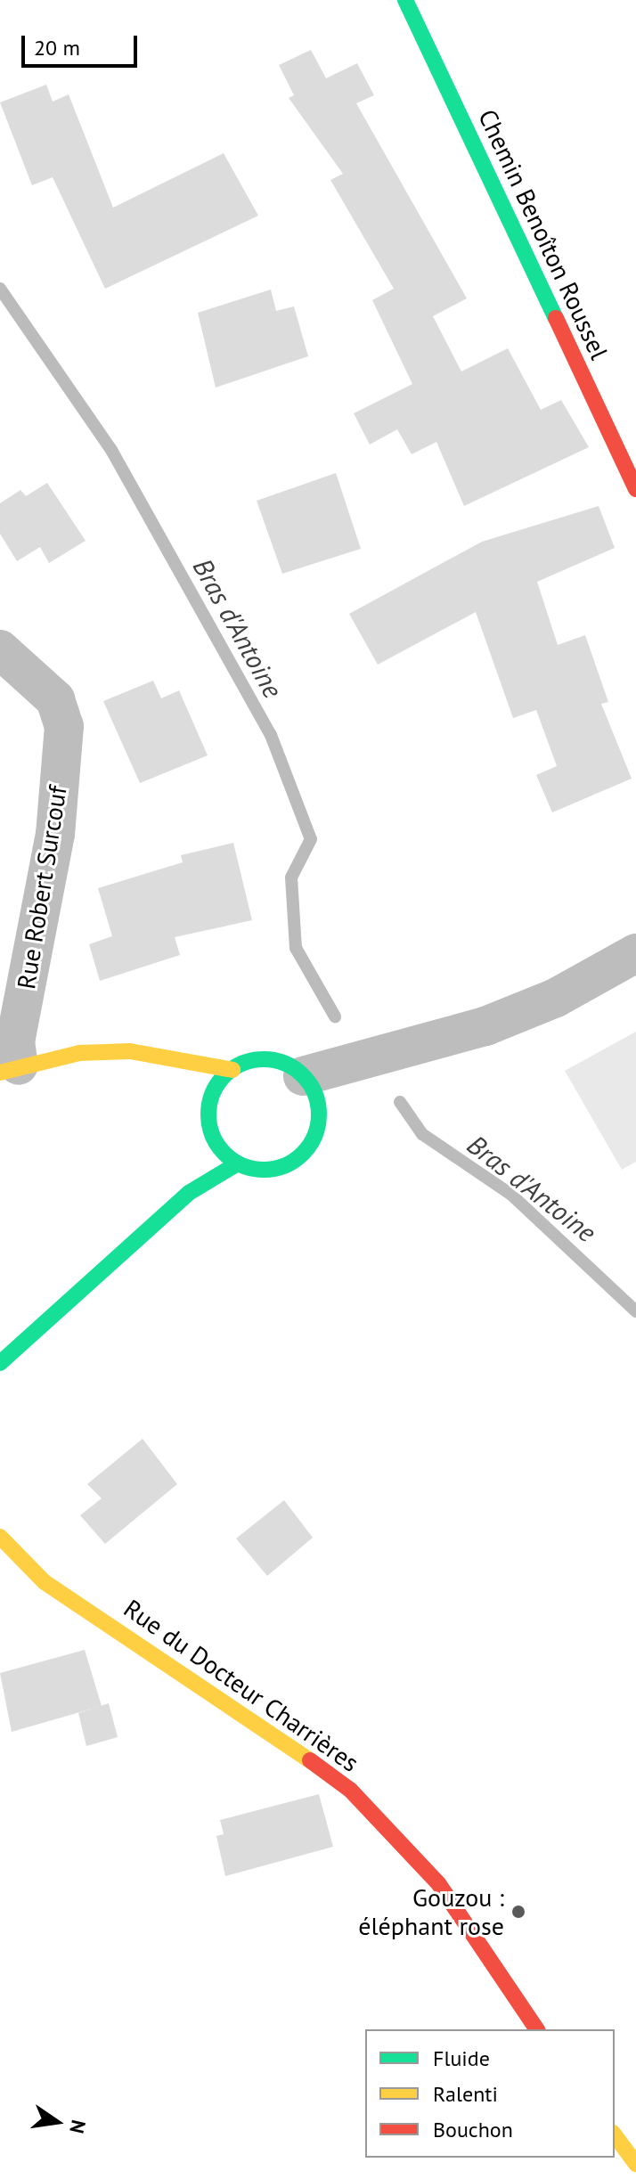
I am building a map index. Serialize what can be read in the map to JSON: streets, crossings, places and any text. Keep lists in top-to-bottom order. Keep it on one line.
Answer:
{"streets":{"street":["Chemin Benoîton Roussel","Rue Robert Surcouf","Rue du Docteur Charrières"]},"water":["Bras d'Antoine"],"places":["Gouzou : éléphant rose"],"legend":["Fluide","Ralenti","Bouchon"],"scale_bar":"20 m","north":"right"}
